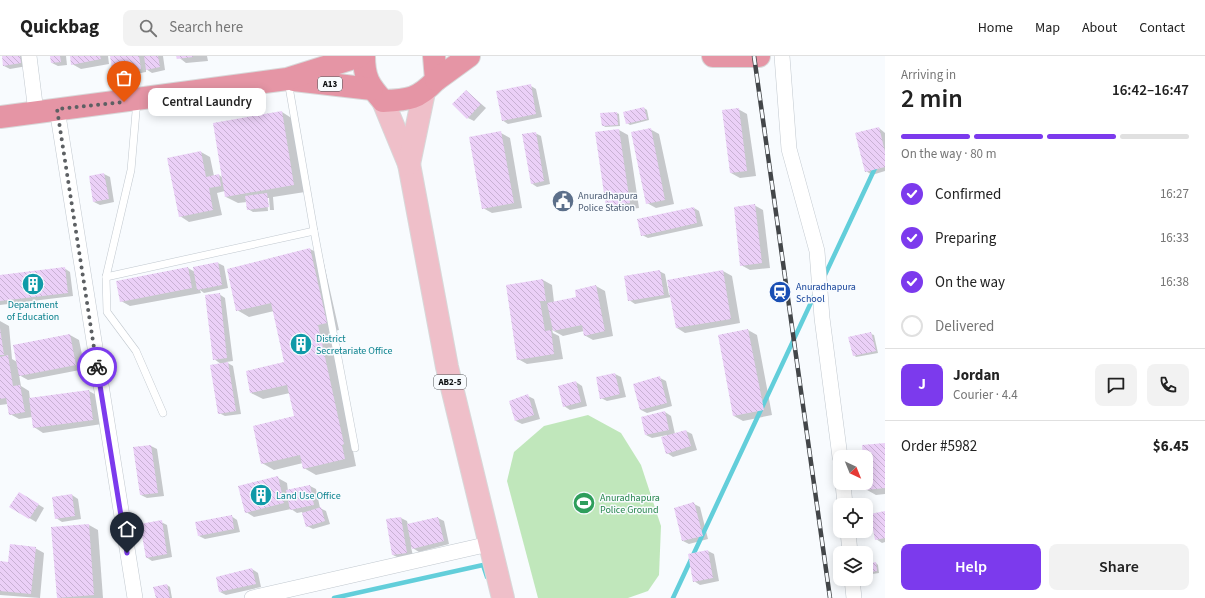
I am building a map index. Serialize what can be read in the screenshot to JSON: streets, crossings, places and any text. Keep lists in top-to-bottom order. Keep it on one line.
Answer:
{"streets":{"highway":["A13"],"main road":["AB2-5"]},"crossings":[["A13","AB2-5"]],"places":{"other":["Central Laundry"],"public building":["Anuradhapura Police Station"],"building":["Department of Education","District Secretariate Office","Land Use Office"],"station":["Anuradhapura School"],"sports":["Anuradhapura Police Ground"]},"north":"bottom right","page":{"header":"Quickbag","search":"Search here","nav":["Home","Map","About","Contact"],"heading":["2 min","Arriving in","16:42–16:47"],"panel":["Jordan","Courier · 4.4","Order #5982","$6.45"],"bubble":"Central Laundry","bar":"On the way · 80 m","list":[["Confirmed","16:27"],["Preparing","16:33"],["On the way","16:38"],"Delivered"],"round":"J","buttons":["Help","Share"]}}
